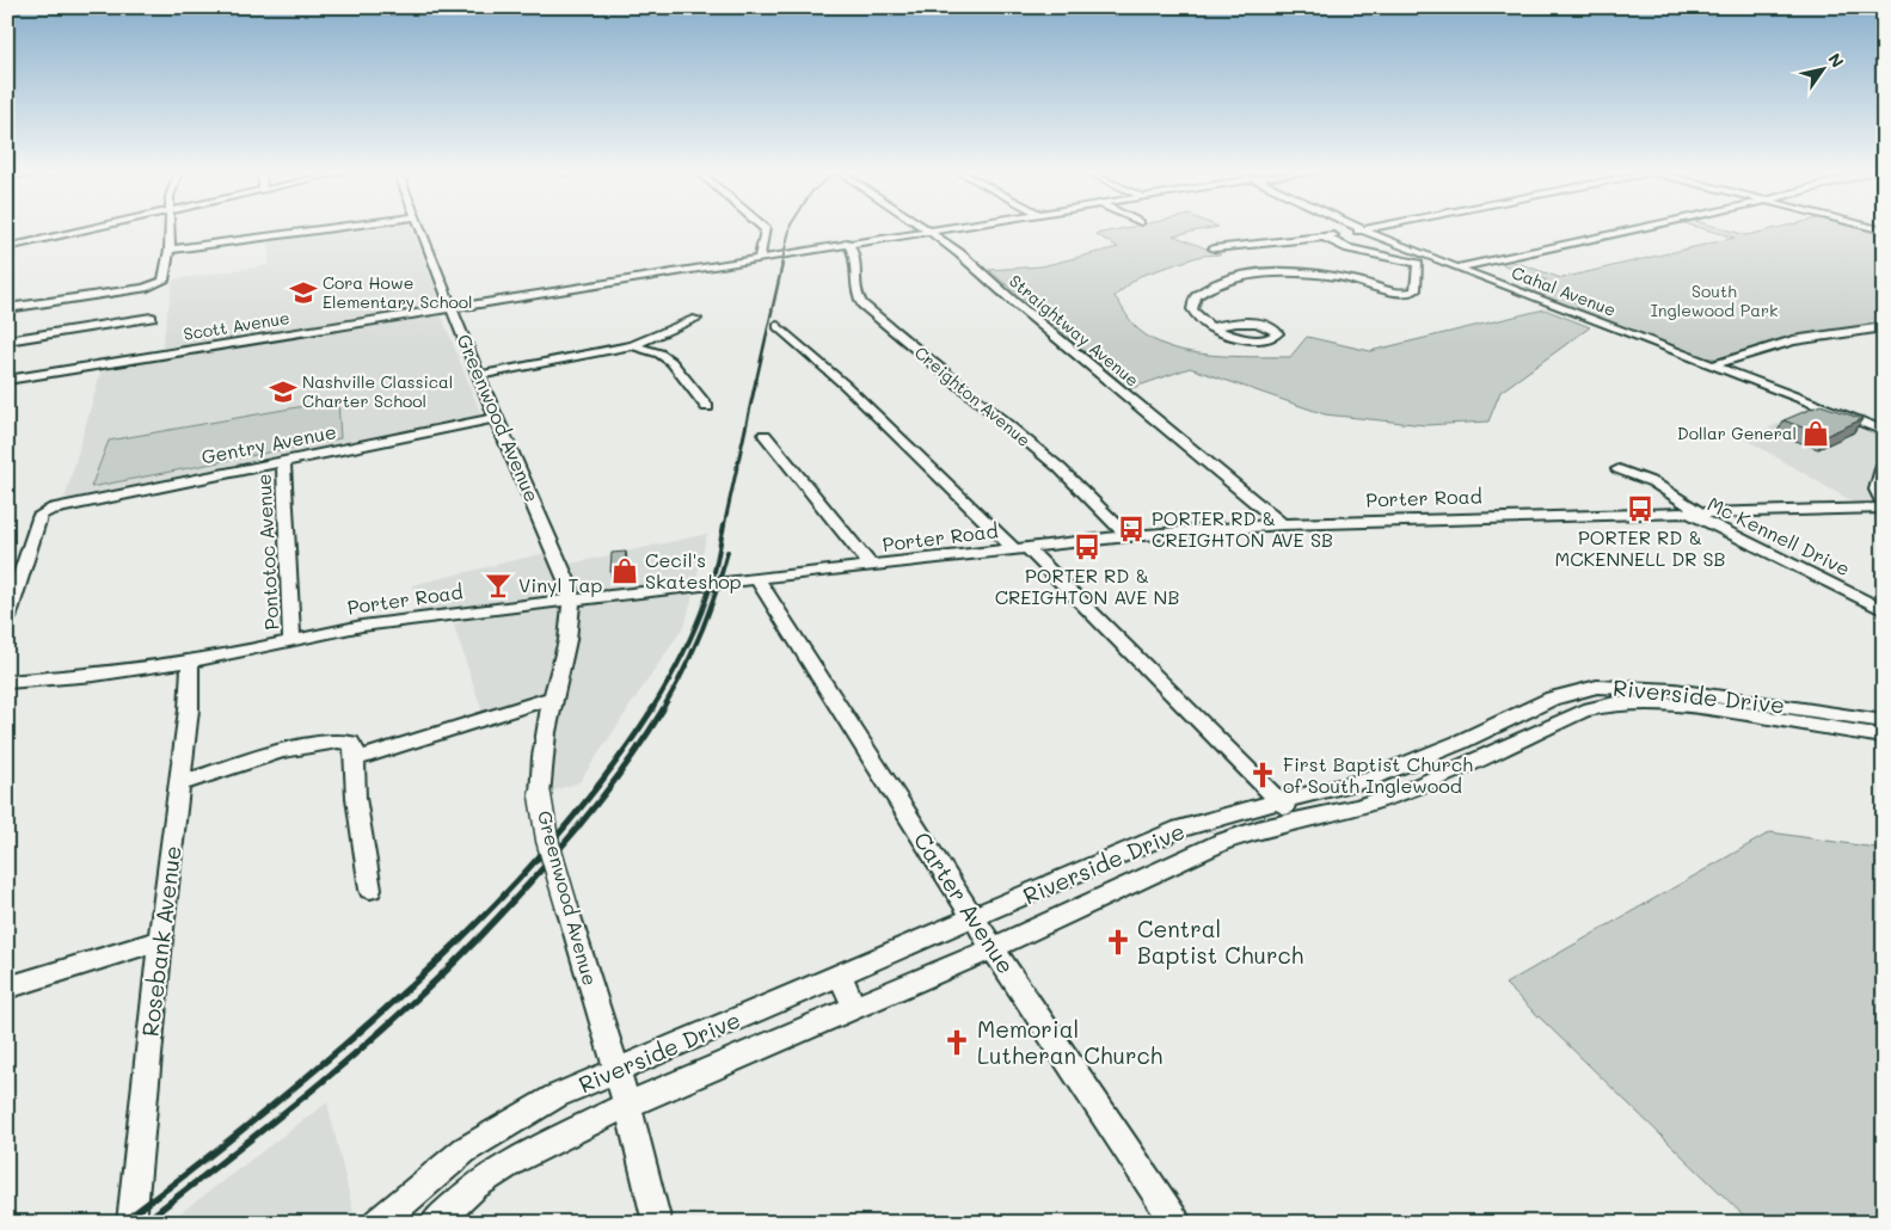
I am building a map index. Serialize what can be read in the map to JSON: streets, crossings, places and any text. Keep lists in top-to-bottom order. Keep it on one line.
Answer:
{"streets":{"street":["Cahal Avenue","Scott Avenue","Straightway Avenue","Creighton Avenue","Greenwood Avenue","Gentry Avenue","Porter Road","Mc Kennell Drive","Pontotoc Avenue","Riverside Drive","Carter Avenue","Rosebank Avenue"]},"crossings":[["Scott Avenue","Straightway Avenue"],["Scott Avenue","Creighton Avenue"],["Scott Avenue","Greenwood Avenue"],["Straightway Avenue","Porter Road"],["Creighton Avenue","Porter Road"],["Greenwood Avenue","Gentry Avenue"],["Greenwood Avenue","Porter Road"],["Greenwood Avenue","Riverside Drive"],["Gentry Avenue","Pontotoc Avenue"],["Porter Road","Mc Kennell Drive"],["Porter Road","Pontotoc Avenue"],["Porter Road","Carter Avenue"],["Porter Road","Rosebank Avenue"],["Riverside Drive","Carter Avenue"]],"parks":["South Inglewood Park"],"places":{"school or university":["Cora Howe Elementary School","Nashville Classical Charter School"],"shop":["Dollar General","Cecil's Skateshop"],"bus stop":["PORTER RD & MCKENNELL DR SB","PORTER RD & CREIGHTON AVE SB","PORTER RD & CREIGHTON AVE NB"],"bar":["Vinyl Tap"],"church":["First Baptist Church of South Inglewood","Central Baptist Church","Memorial Lutheran Church"]},"north":"top right"}
